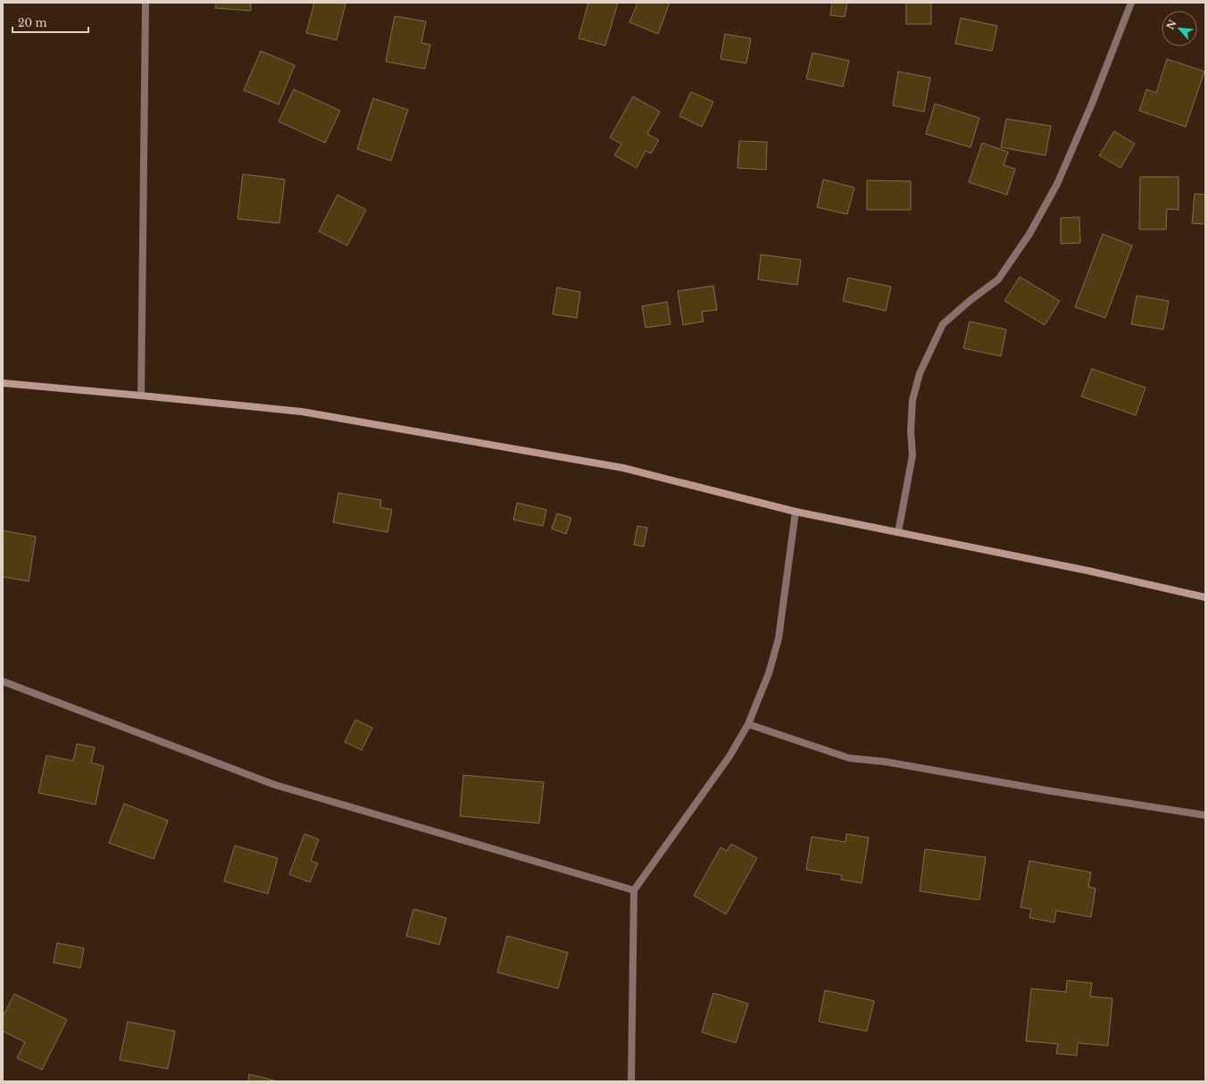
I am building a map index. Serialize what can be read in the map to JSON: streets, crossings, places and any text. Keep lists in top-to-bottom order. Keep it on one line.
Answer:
{"scale_bar":"20 m","north":"top left"}
